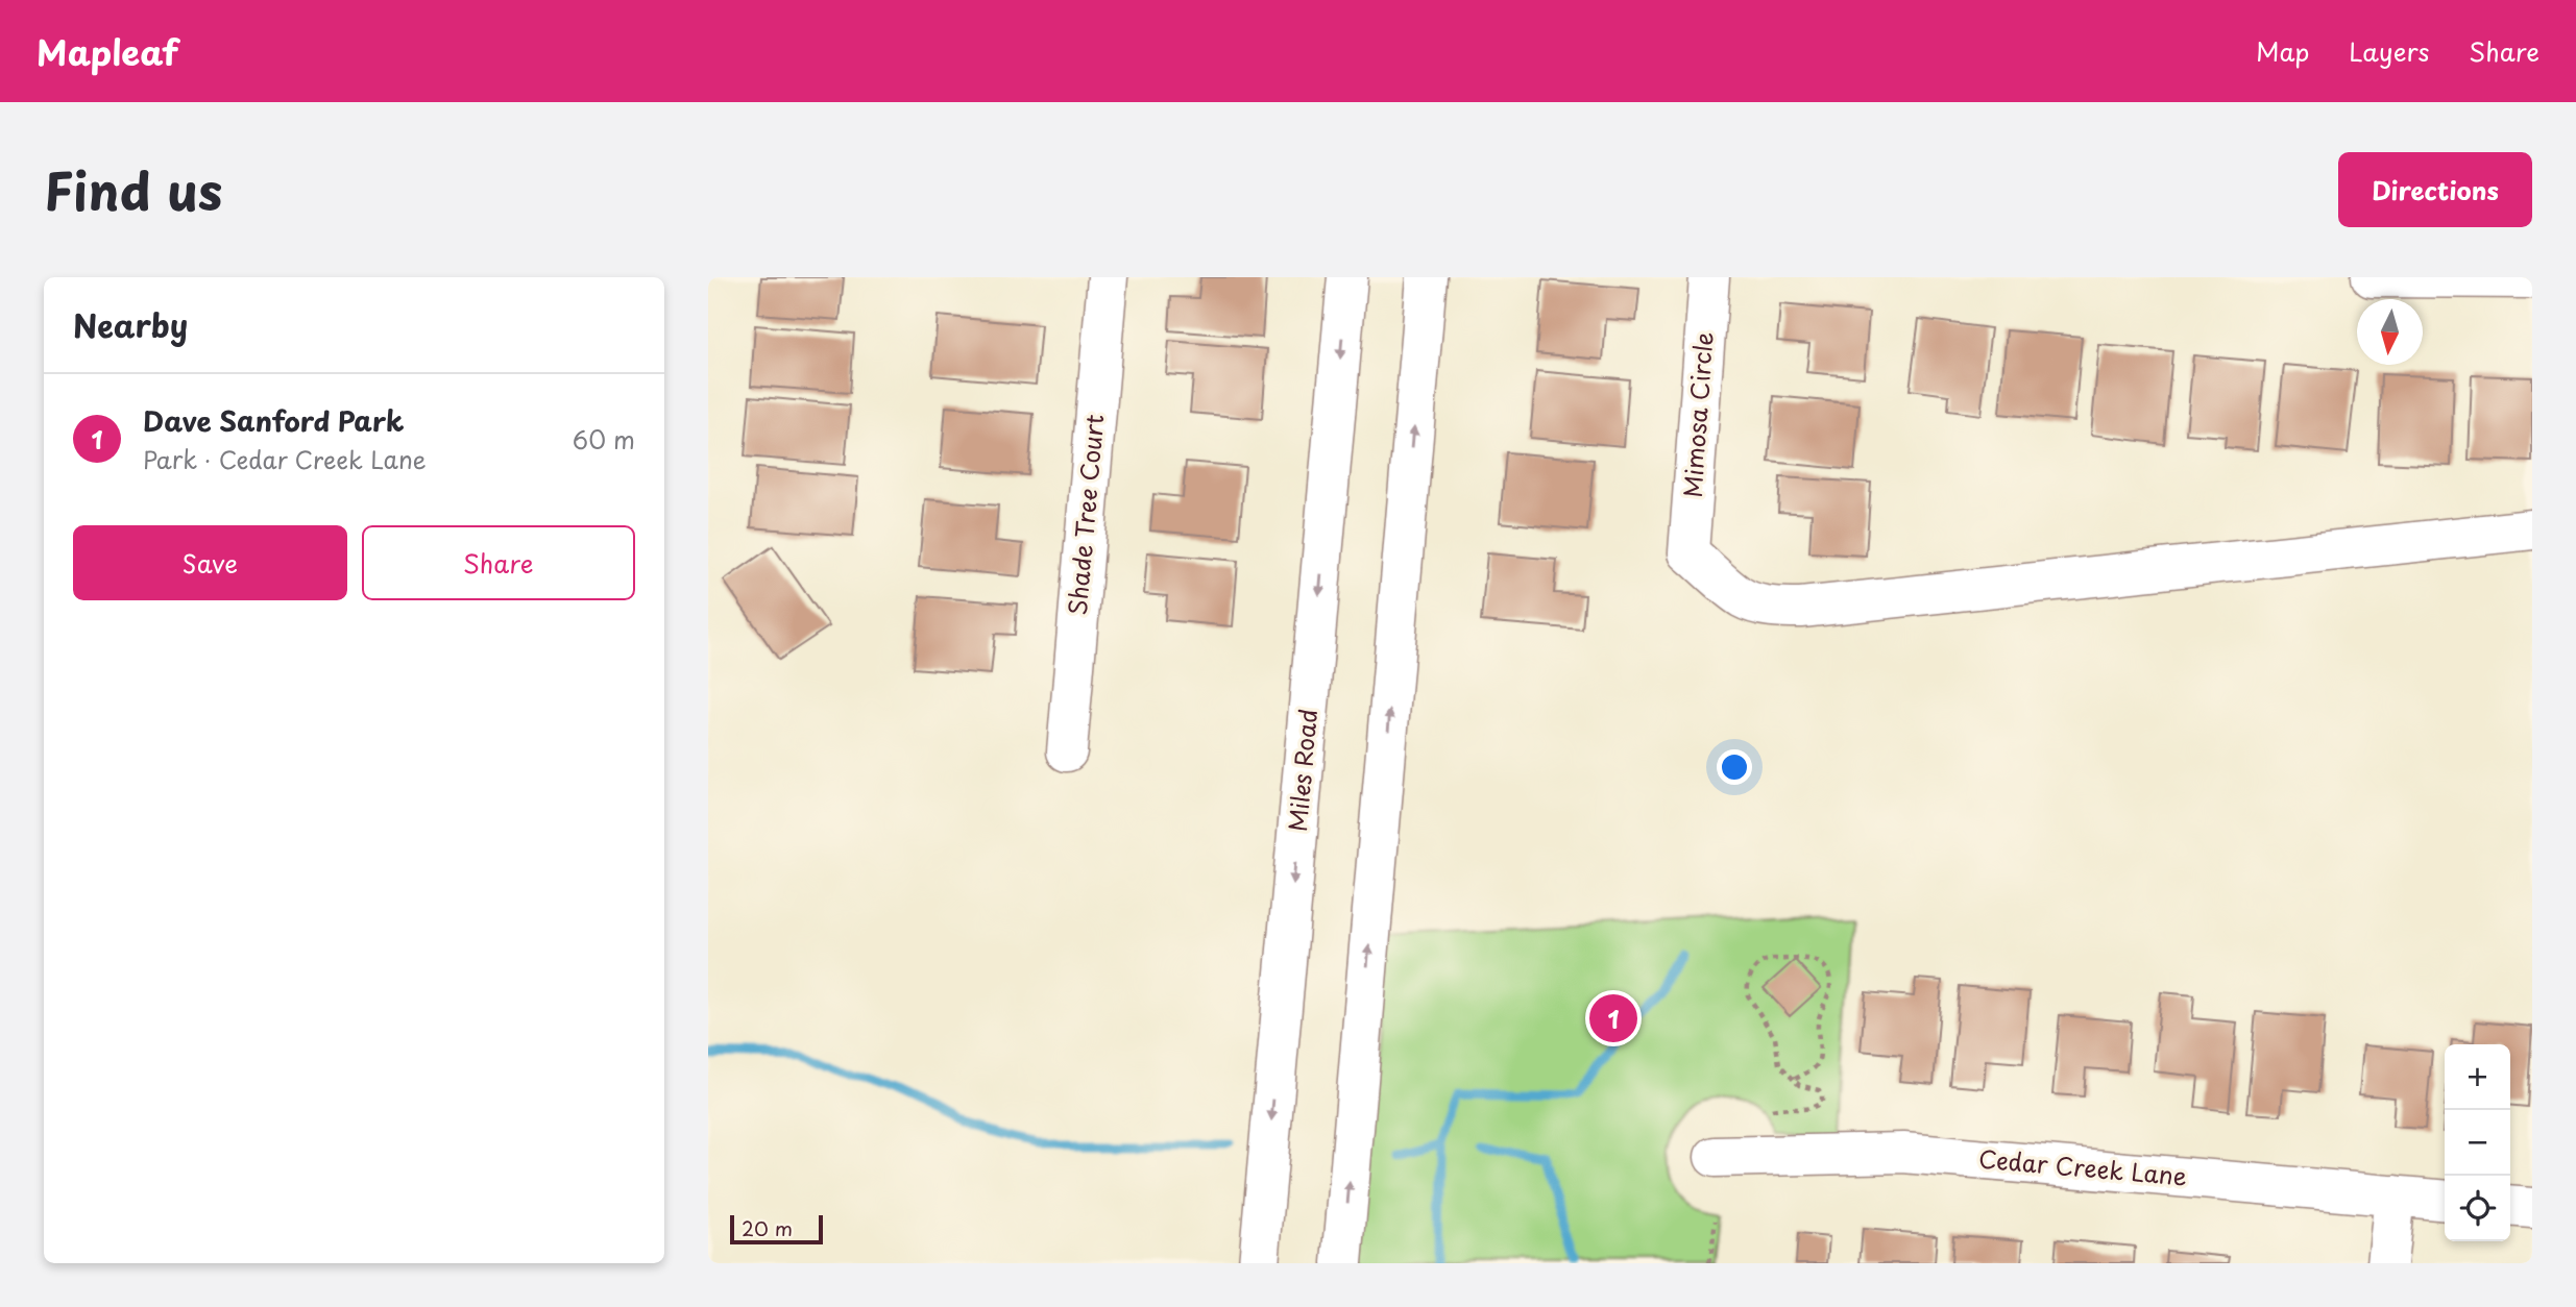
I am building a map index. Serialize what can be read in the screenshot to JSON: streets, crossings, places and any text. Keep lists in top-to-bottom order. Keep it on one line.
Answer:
{"streets":{"main road":["Mimosa Circle","Shade Tree Court","Miles Road","Cedar Creek Lane"]},"scale_bar":"20 m","north":"bottom","page":{"header":"Mapleaf","nav":["Map","Layers","Share"],"title":"Find us","buttons":["Directions",["Save","Share"]],"heading":"Nearby","list":[{"mark":"1","name":"Dave Sanford Park","note":"Park · Cedar Creek Lane","value":"60 m"}],"pins":"1","map_buttons":["+","−"],"scale":"20 m"}}
